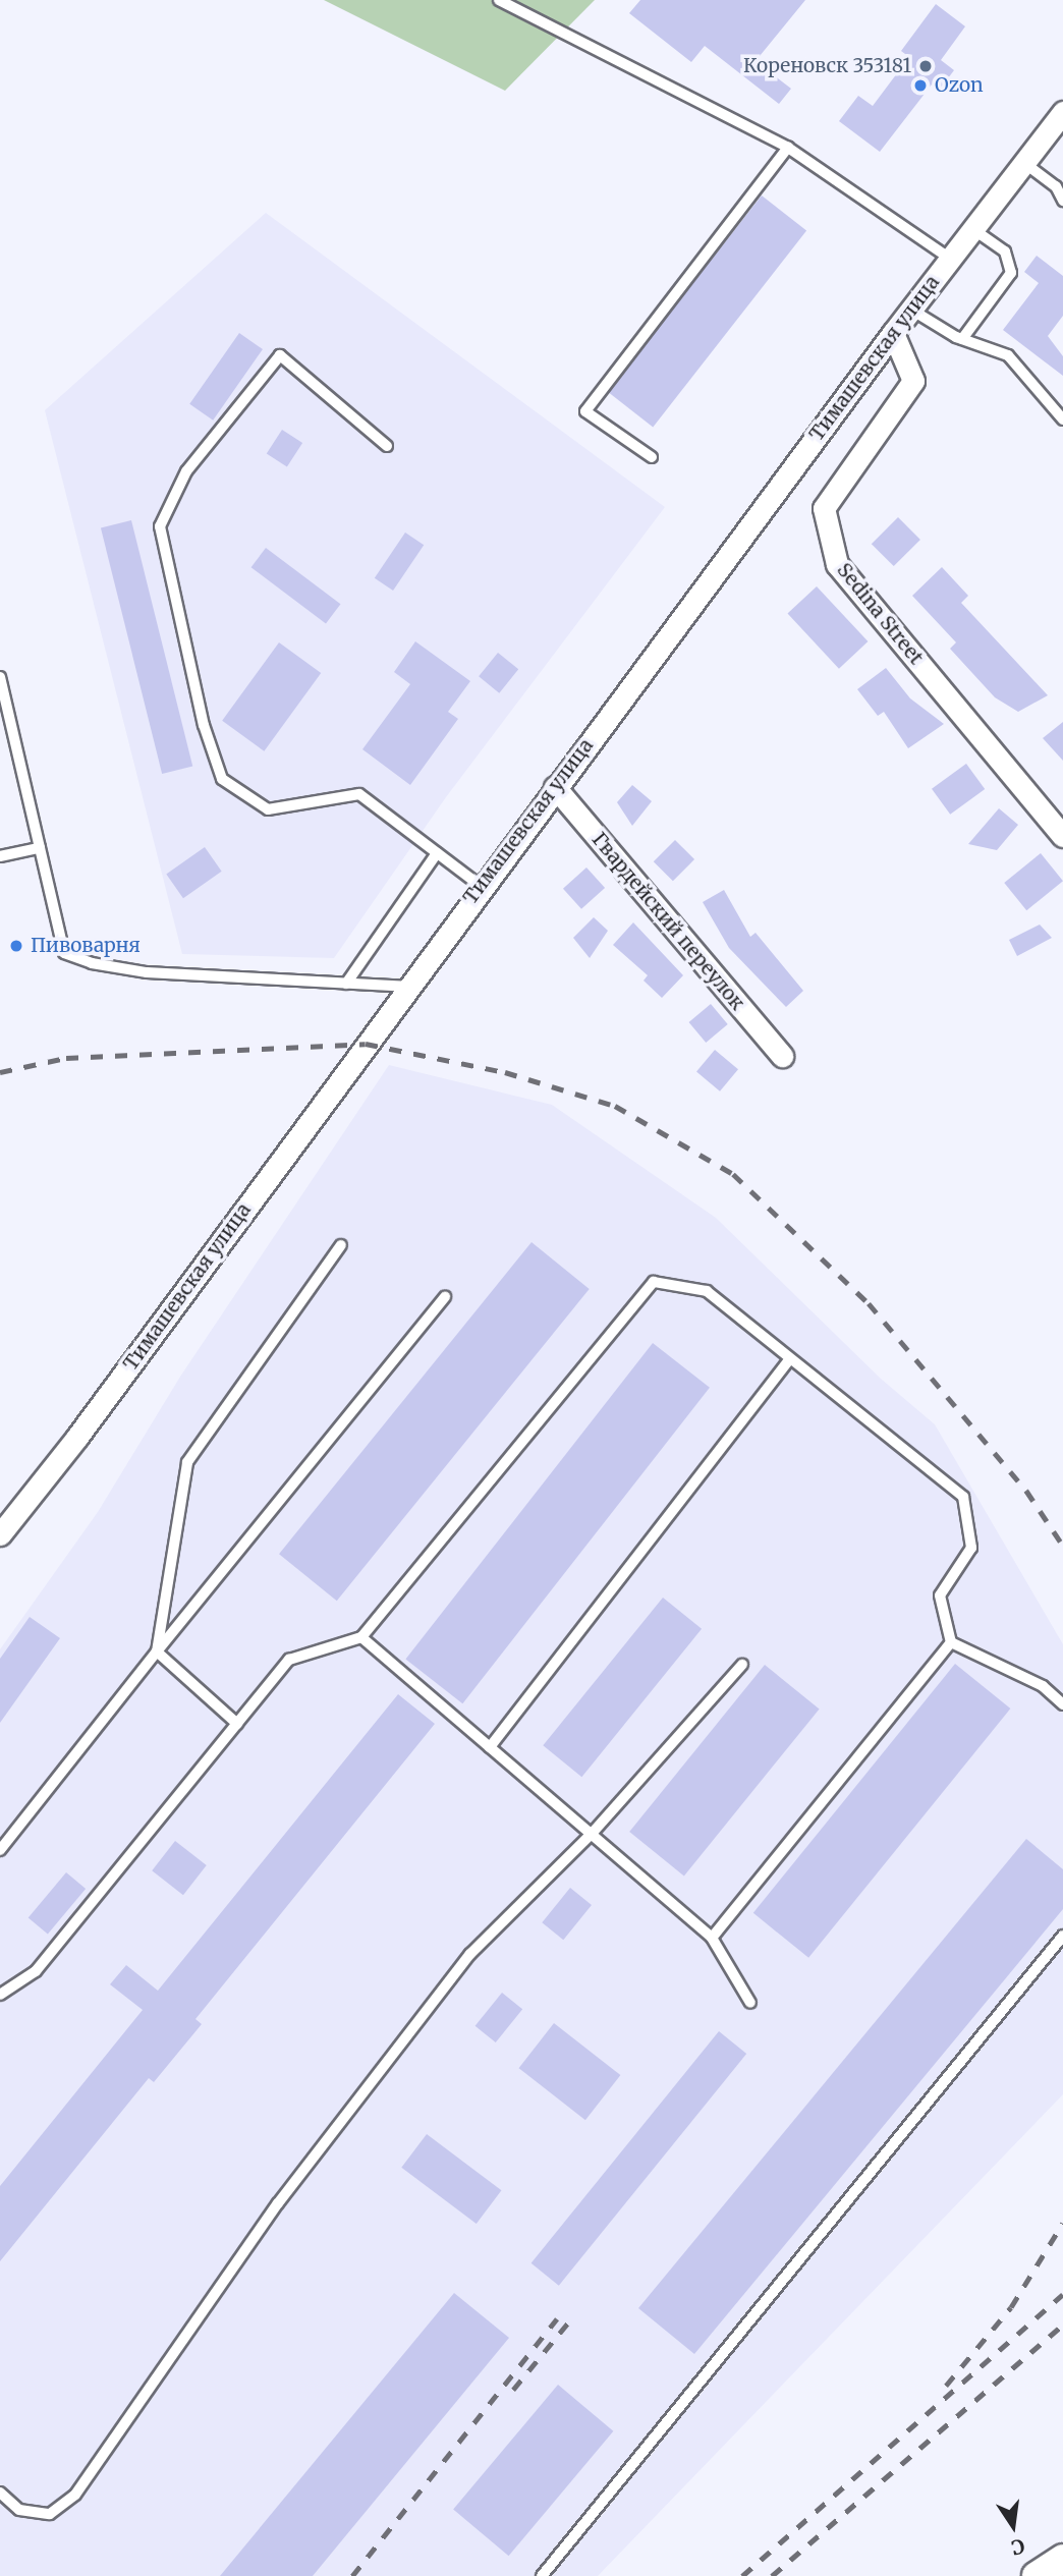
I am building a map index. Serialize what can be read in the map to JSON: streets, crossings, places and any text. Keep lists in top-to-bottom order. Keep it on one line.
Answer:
{"streets":{"street":["Тимашевская улица","Sedina Street","Гвардейский переулок"]},"crossings":[["Тимашевская улица","Sedina Street"],["Тимашевская улица","Гвардейский переулок"]],"places":["Кореновск 353181","Ozon","Пивоварня"],"north":"bottom"}
